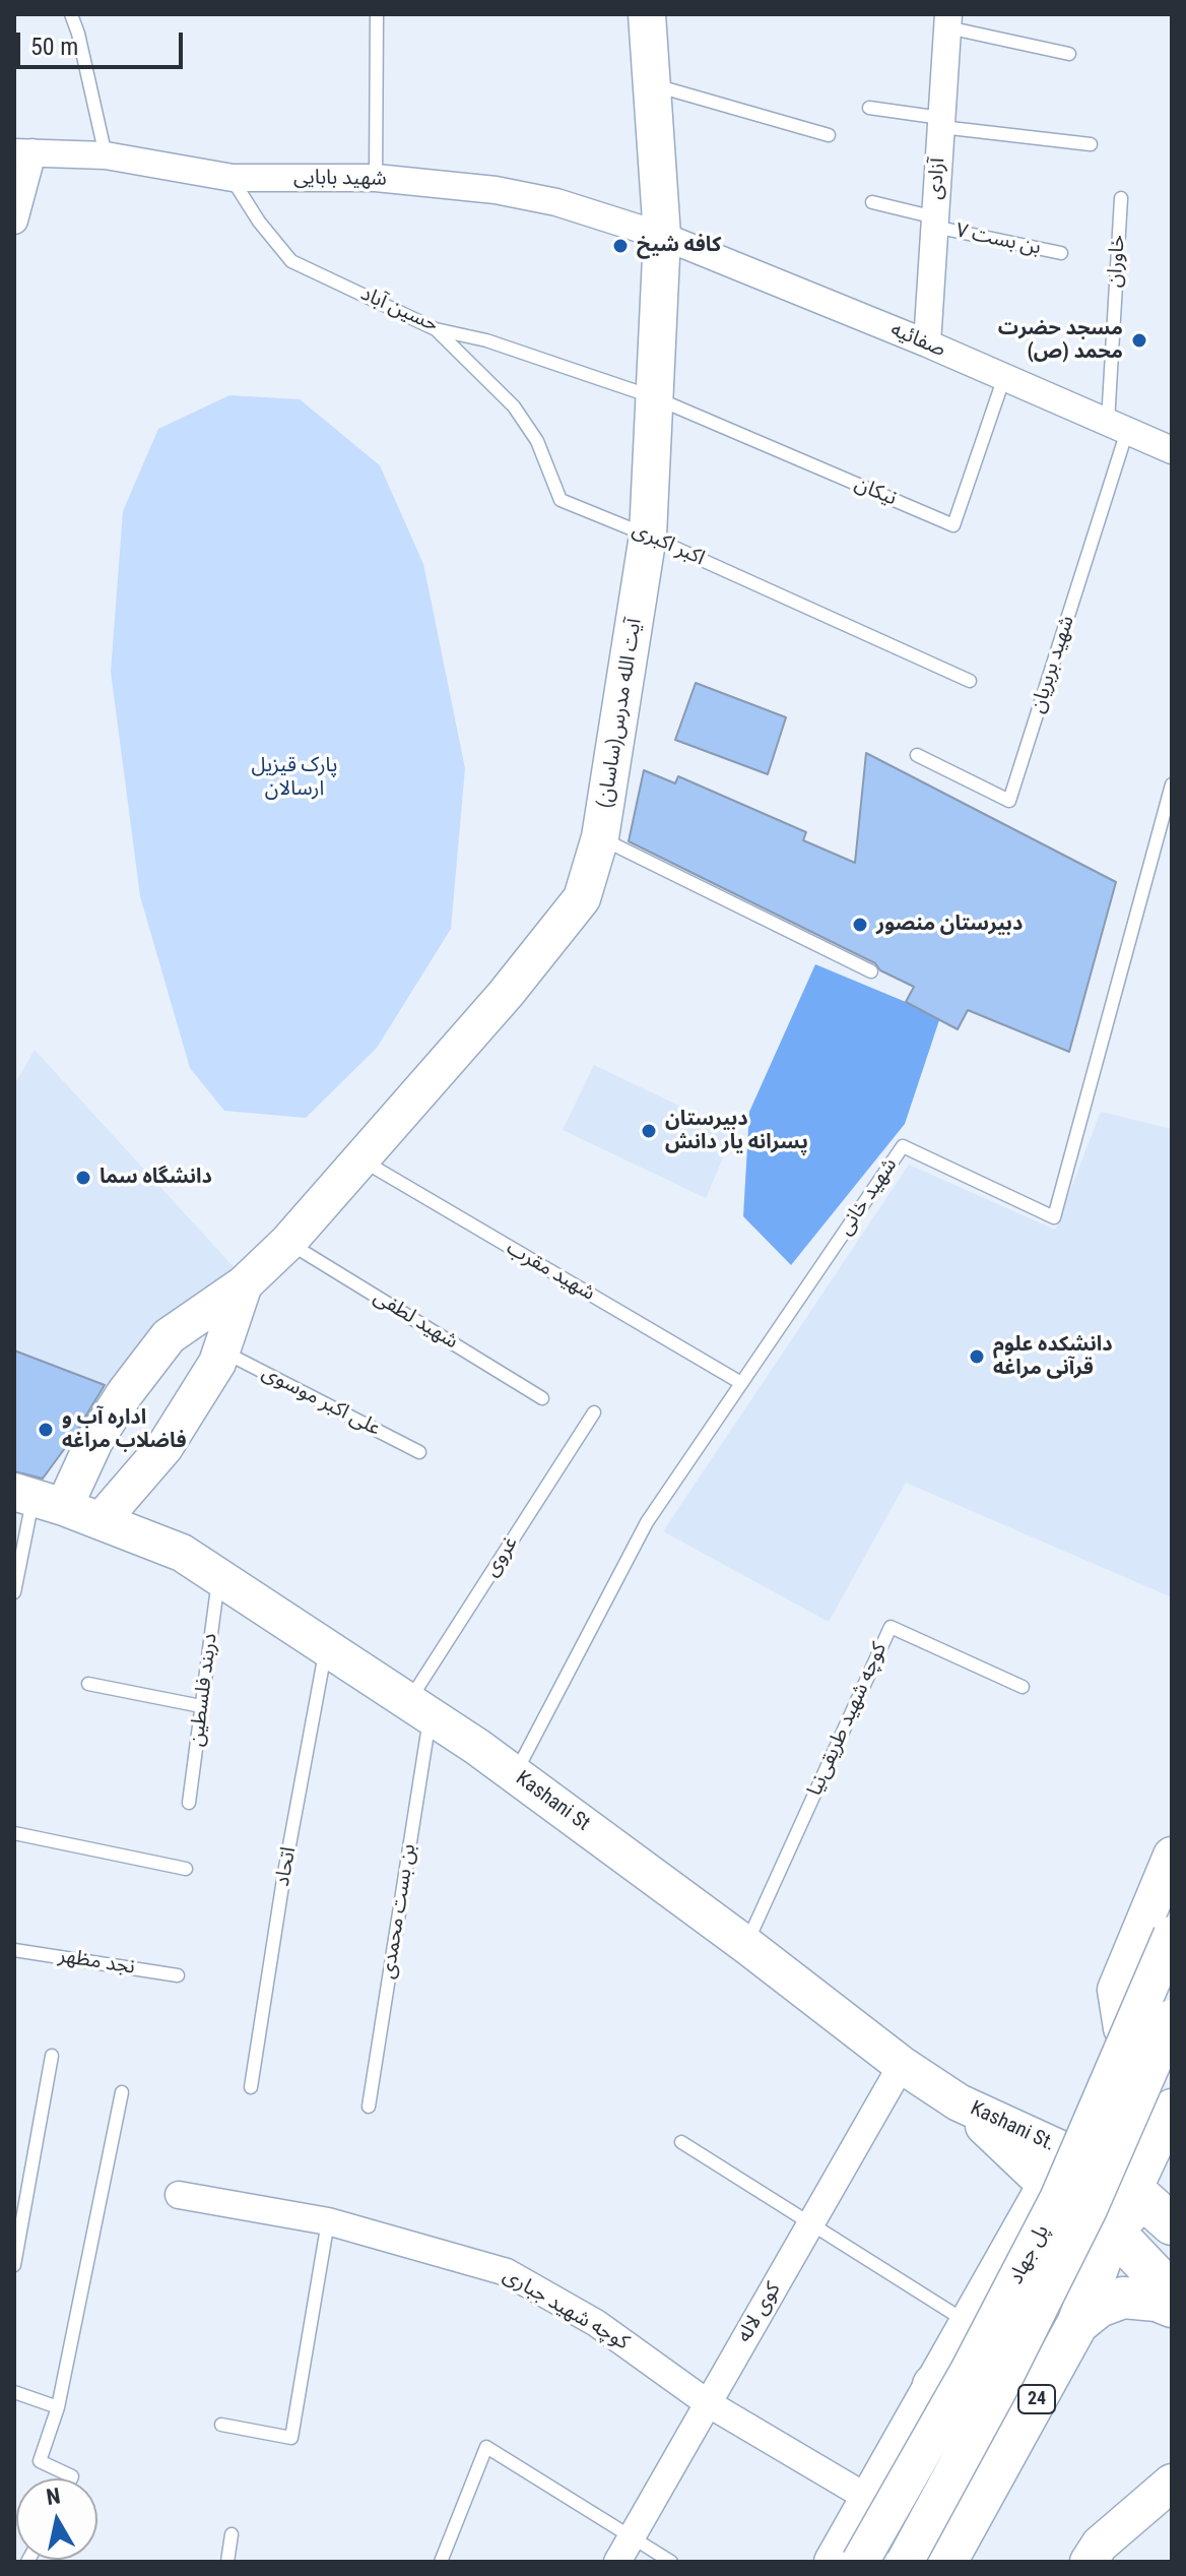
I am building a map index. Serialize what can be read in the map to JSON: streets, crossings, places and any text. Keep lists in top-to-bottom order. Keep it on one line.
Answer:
{"streets":{"main road":["24"],"street":["شهید بابایی","آزادی","صفائیه","آیت الله مدرس(ساسان)","Kashani St","پل جهاد","کوچه شهید جباری","کوی لاله"],"lane":["بن بست ۷","خاوران","حسین آباد","نیکان","اکبر اکبری","شهید بربریان","شهید خانی","شهید مقرب","شهید لطفی","علی اکبر موسوی","غروی","دربند فلسطین","کوچه شهید طریقی‌نیا","اتحاد","بن بست محمدی","نجد مظهر"]},"crossings":[["شهید بابایی","حسین آباد"],["شهید بابایی","صفائیه"],["شهید بابایی","آیت الله مدرس(ساسان)"],["آزادی","بن بست ۷"],["آزادی","صفائیه"],["خاوران","صفائیه"],["خاوران","شهید بربریان"],["حسین آباد","نیکان"],["حسین آباد","اکبر اکبری"],["حسین آباد","آیت الله مدرس(ساسان)"],["صفائیه","نیکان"],["صفائیه","شهید بربریان"],["صفائیه","آیت الله مدرس(ساسان)"],["نیکان","آیت الله مدرس(ساسان)"],["اکبر اکبری","آیت الله مدرس(ساسان)"],["آیت الله مدرس(ساسان)","شهید مقرب"],["آیت الله مدرس(ساسان)","شهید لطفی"],["آیت الله مدرس(ساسان)","علی اکبر موسوی"],["آیت الله مدرس(ساسان)","Kashani St"],["شهید خانی","شهید مقرب"],["شهید خانی","Kashani St"],["غروی","Kashani St"],["غروی","بن بست محمدی"],["دربند فلسطین","Kashani St"],["کوچه شهید طریقی‌نیا","Kashani St"],["Kashani St","اتحاد"],["Kashani St","بن بست محمدی"],["Kashani St","کوی لاله"],["Kashani St","24"],["کوچه شهید جباری","کوی لاله"]],"parks":["پارک قیزیل ارسالان"],"places":["کافه شیخ","مسجد حضرت محمد (ص)","دبیرستان منصور","دبیرستان پسرانه یار دانش","دانشگاه سما","دانشکده علوم قرآنی مراغه","اداره آب و فاضلاب مراغه"],"scale_bar":"50 m","north":"top"}
